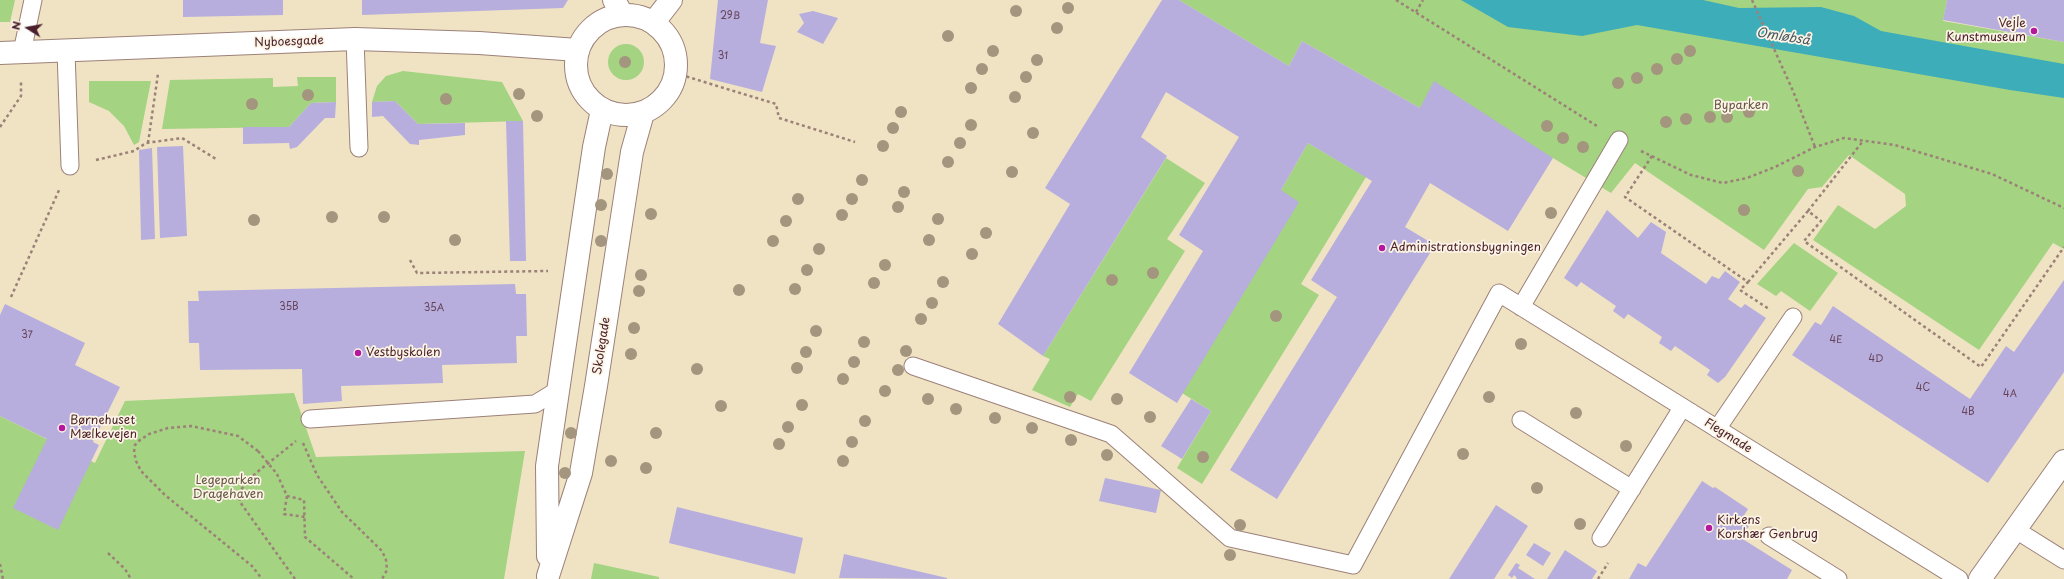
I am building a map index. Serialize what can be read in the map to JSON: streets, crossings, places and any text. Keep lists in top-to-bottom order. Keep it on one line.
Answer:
{"streets":{"street":["Nyboesgade","Skolegade"],"lane":["Flegmade"]},"crossings":[["Nyboesgade","Skolegade"]],"water":["Omløbså"],"parks":["Byparken","Legeparken Dragehaven"],"places":["Vejle Kunstmuseum","Administrationsbygningen","Vestbyskolen","Børnehuset Mælkevejen","Kirkens Korshær Genbrug"],"house_numbers":["29B","31","35B","35A","37","4E","4D","4C","4A","4B"],"north":"left"}
